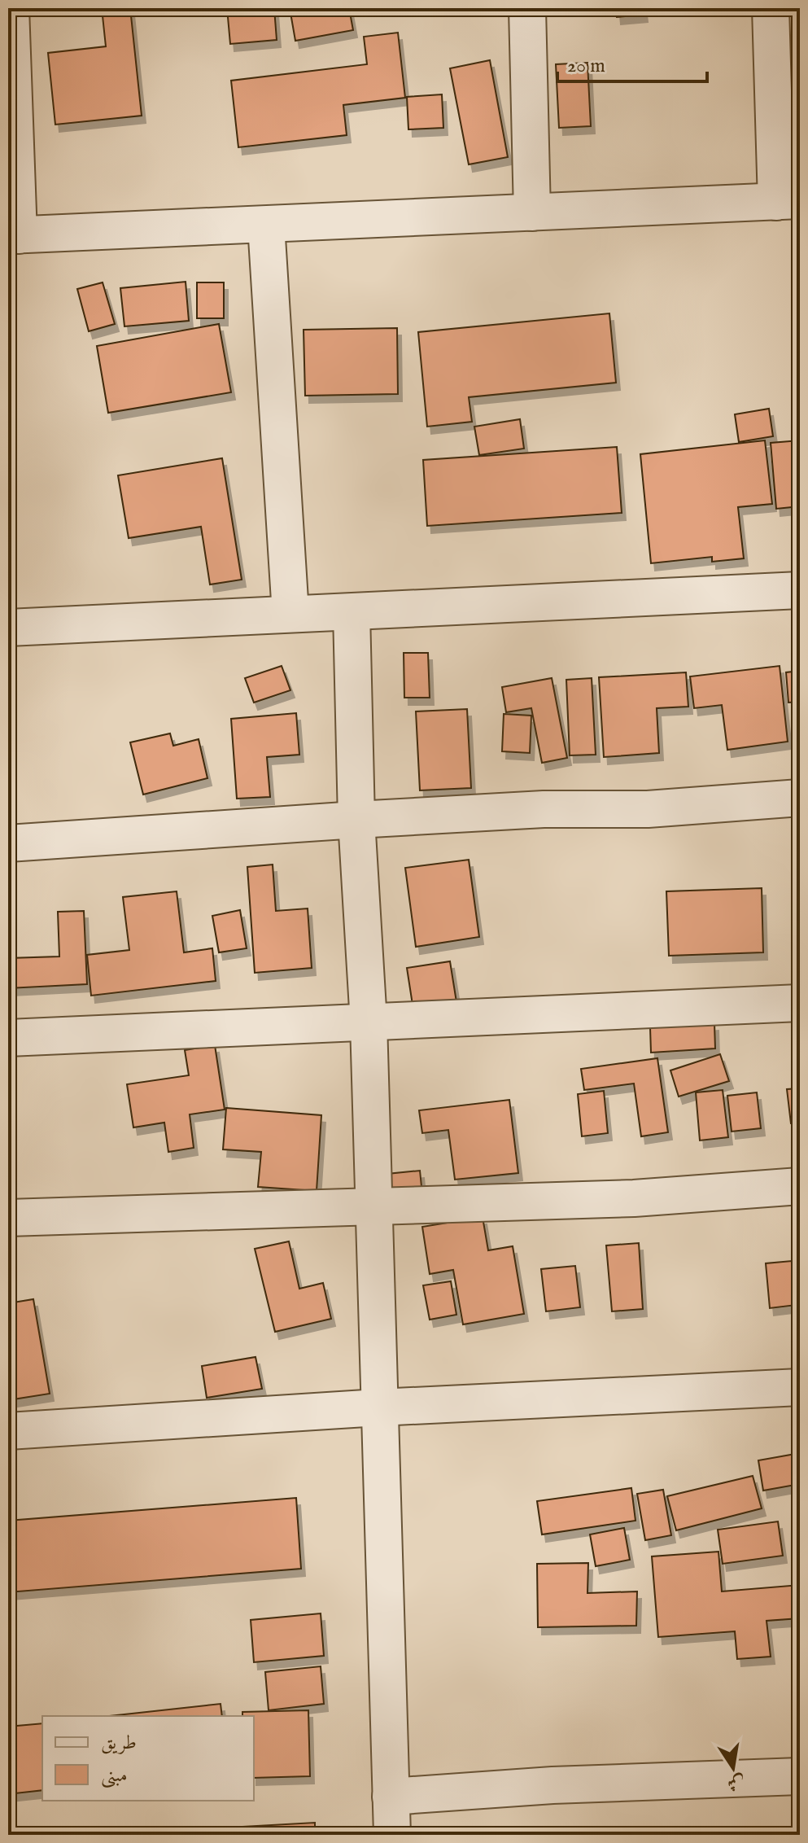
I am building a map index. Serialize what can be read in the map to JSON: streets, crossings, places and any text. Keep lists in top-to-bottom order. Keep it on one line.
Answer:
{"legend":["طريق","مبنى"],"scale_bar":"20 m","north":"bottom"}
